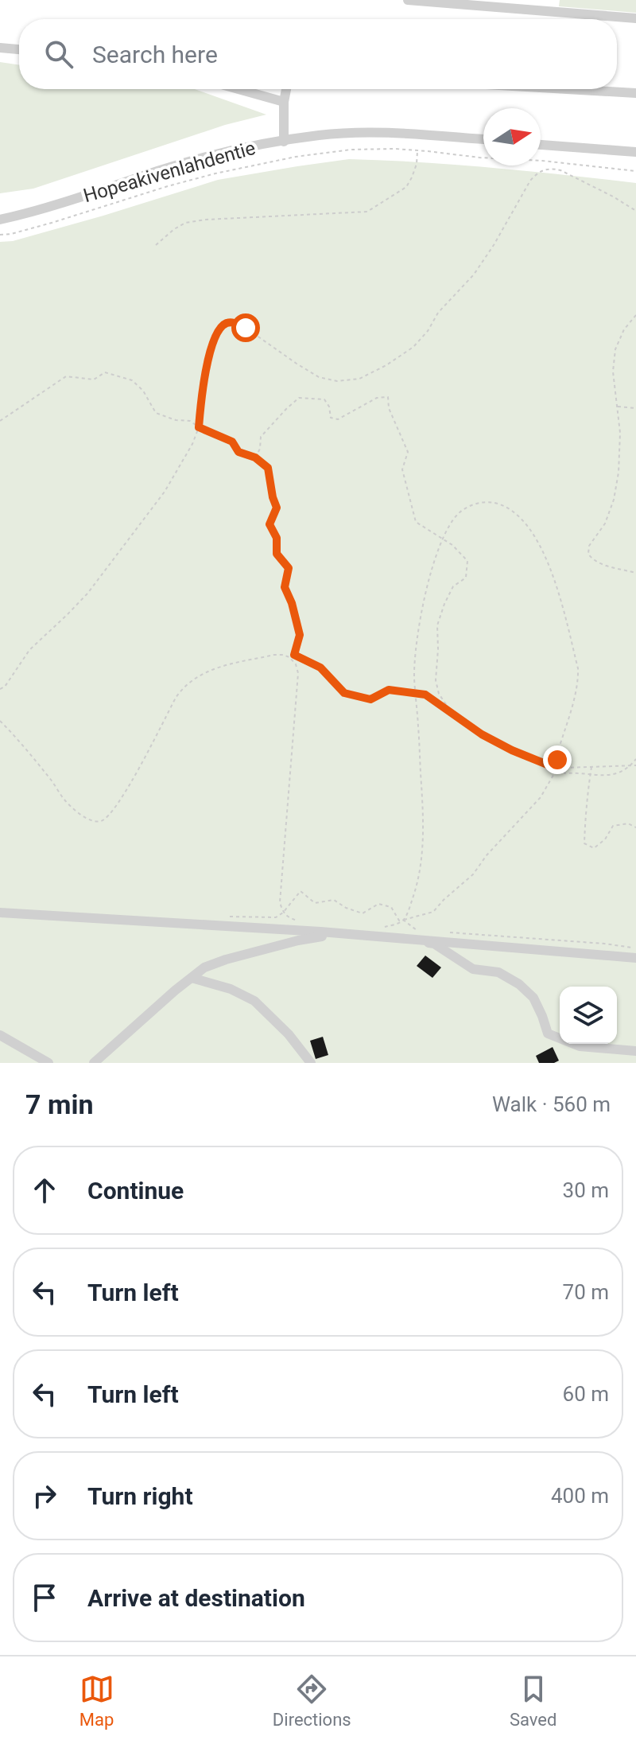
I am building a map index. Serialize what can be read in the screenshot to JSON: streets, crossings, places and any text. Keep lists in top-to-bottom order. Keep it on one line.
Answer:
{"streets":{"street":["Hopeakivenlahdentie"]},"north":"right","page":{"search":"Search here","heading":["7 min","Walk · 560 m"],"list":[["Continue","30 m"],["Turn left","70 m"],["Turn left","60 m"],["Turn right","400 m"],"Arrive at destination"],"nav":["Map","Directions","Saved"]}}
